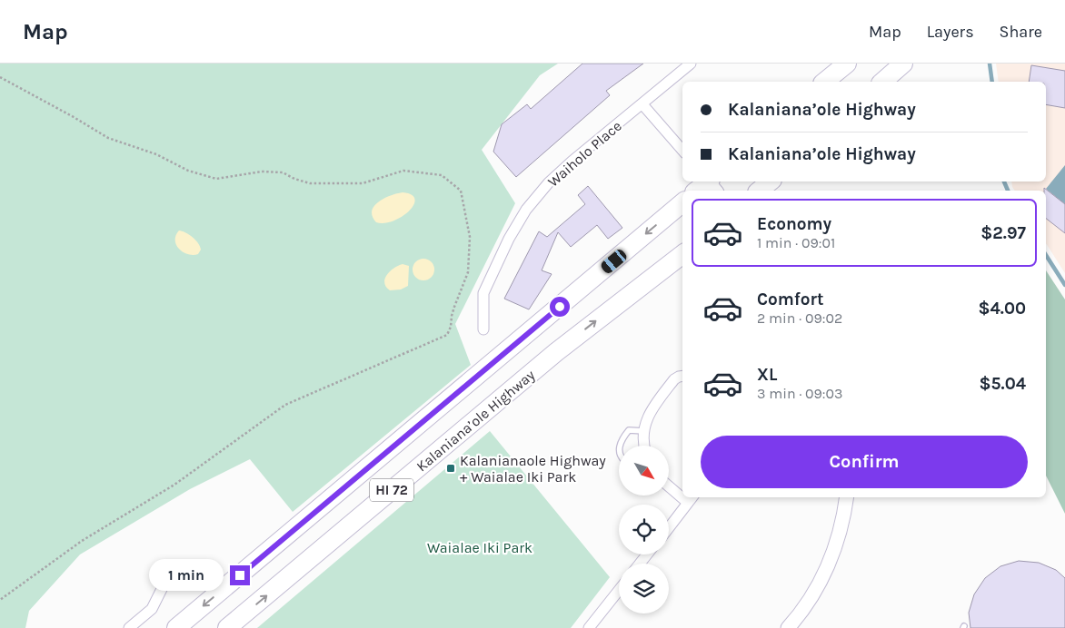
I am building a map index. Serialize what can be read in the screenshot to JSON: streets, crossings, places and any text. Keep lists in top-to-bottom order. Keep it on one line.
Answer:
{"streets":{"highway":["Kalaniana’ole Highway","HI 72"],"street":["Waiholo Place"]},"parks":["Waialae Iki Park"],"places":{"transit":["Kalanianaole Highway + Waialae Iki Park"]},"north":"bottom right","page":{"header":"Map","nav":["Map","Layers","Share"],"banner":["Kalaniana’ole Highway","Kalaniana’ole Highway"],"list":[{"name":"Economy","note":"1 min · 09:01","value":"$2.97"},{"name":"Comfort","note":"2 min · 09:02","value":"$4.00"},{"name":"XL","note":"3 min · 09:03","value":"$5.04"}],"buttons":"Confirm","bubble":"1 min"}}
